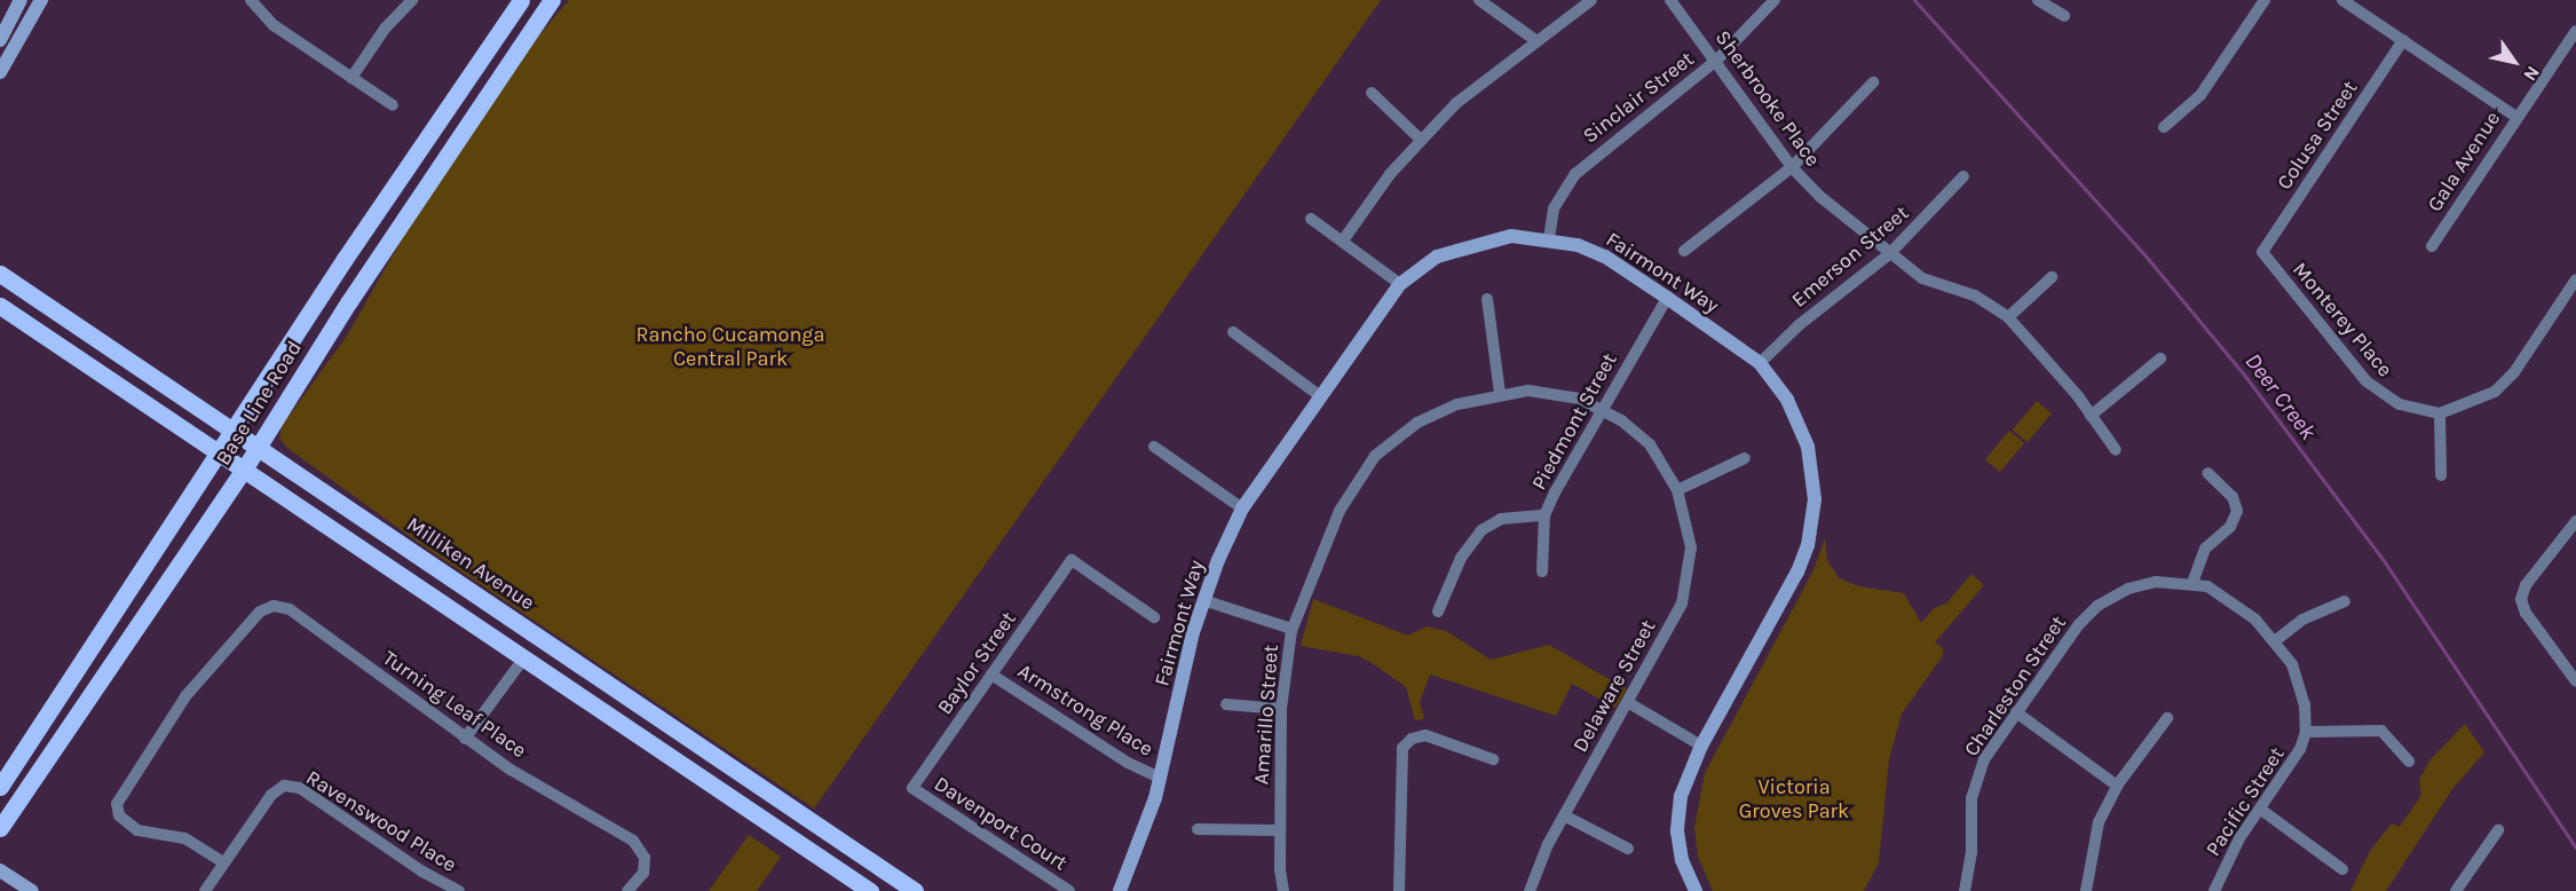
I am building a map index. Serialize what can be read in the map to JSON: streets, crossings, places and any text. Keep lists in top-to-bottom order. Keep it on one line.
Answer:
{"streets":{"main road":["Base Line Road","Milliken Avenue"],"street":["Sinclair Street","Sherbrooke Place","Colusa Street","Gala Avenue","Emerson Street","Fairmont Way","Monterey Place","Piedmont Street","Baylor Street","Delaware Street","Charleston Street","Turning Leaf Place","Armstrong Place","Amarillo Street","Pacific Street","Ravenswood Place","Davenport Court"]},"crossings":[["Sinclair Street","Sherbrooke Place"],["Sinclair Street","Fairmont Way"],["Sherbrooke Place","Emerson Street"],["Colusa Street","Monterey Place"],["Emerson Street","Fairmont Way"],["Fairmont Way","Piedmont Street"],["Fairmont Way","Armstrong Place"],["Base Line Road","Milliken Avenue"],["Piedmont Street","Delaware Street"],["Piedmont Street","Amarillo Street"],["Baylor Street","Armstrong Place"],["Baylor Street","Davenport Court"],["Delaware Street","Amarillo Street"],["Turning Leaf Place","Ravenswood Place"]],"water":["Deer Creek"],"parks":["Rancho Cucamonga Central Park","Victoria Groves Park"],"north":"bottom right"}
